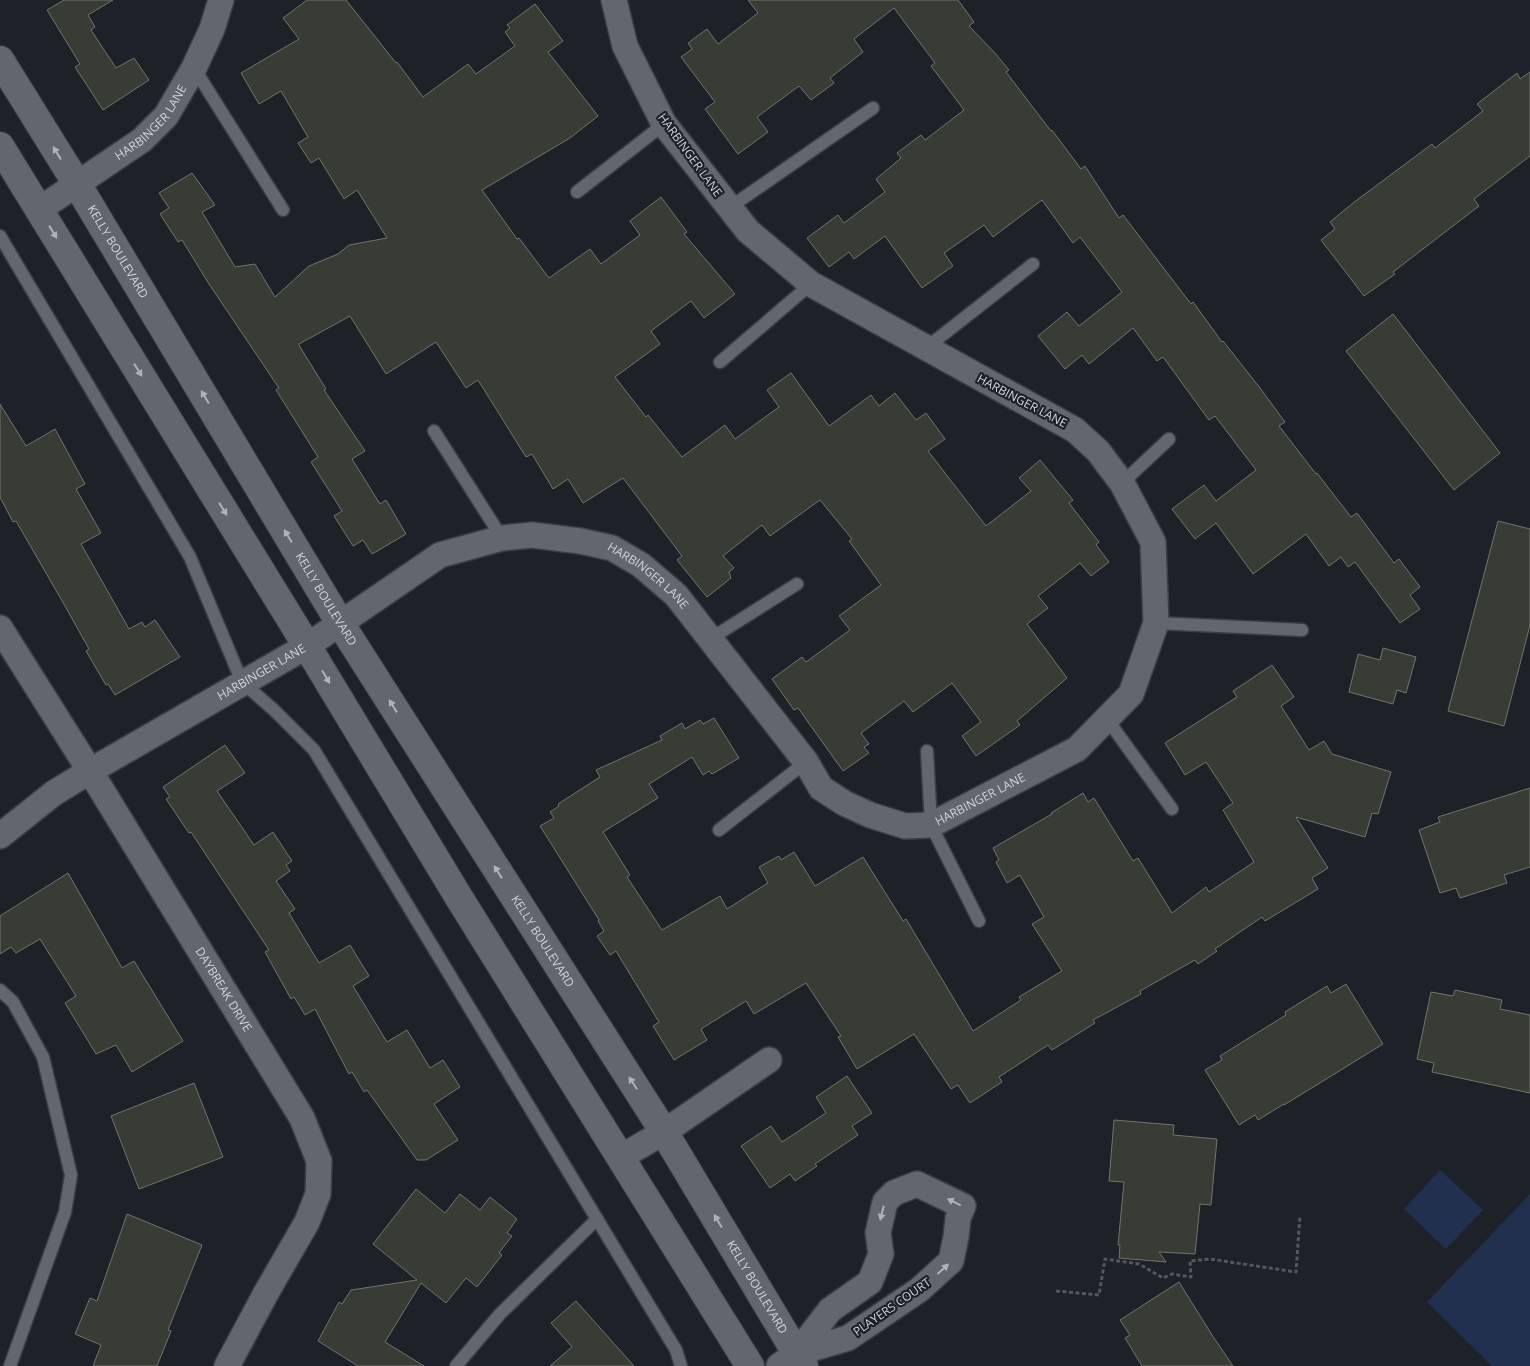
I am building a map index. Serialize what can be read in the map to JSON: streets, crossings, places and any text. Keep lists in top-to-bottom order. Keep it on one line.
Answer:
{"streets":{"main road":["KELLY BOULEVARD"],"street":["HARBINGER LANE","DAYBREAK DRIVE","PLAYERS COURT"]},"crossings":[["HARBINGER LANE","KELLY BOULEVARD"],["HARBINGER LANE","DAYBREAK DRIVE"],["KELLY BOULEVARD","PLAYERS COURT"]]}
